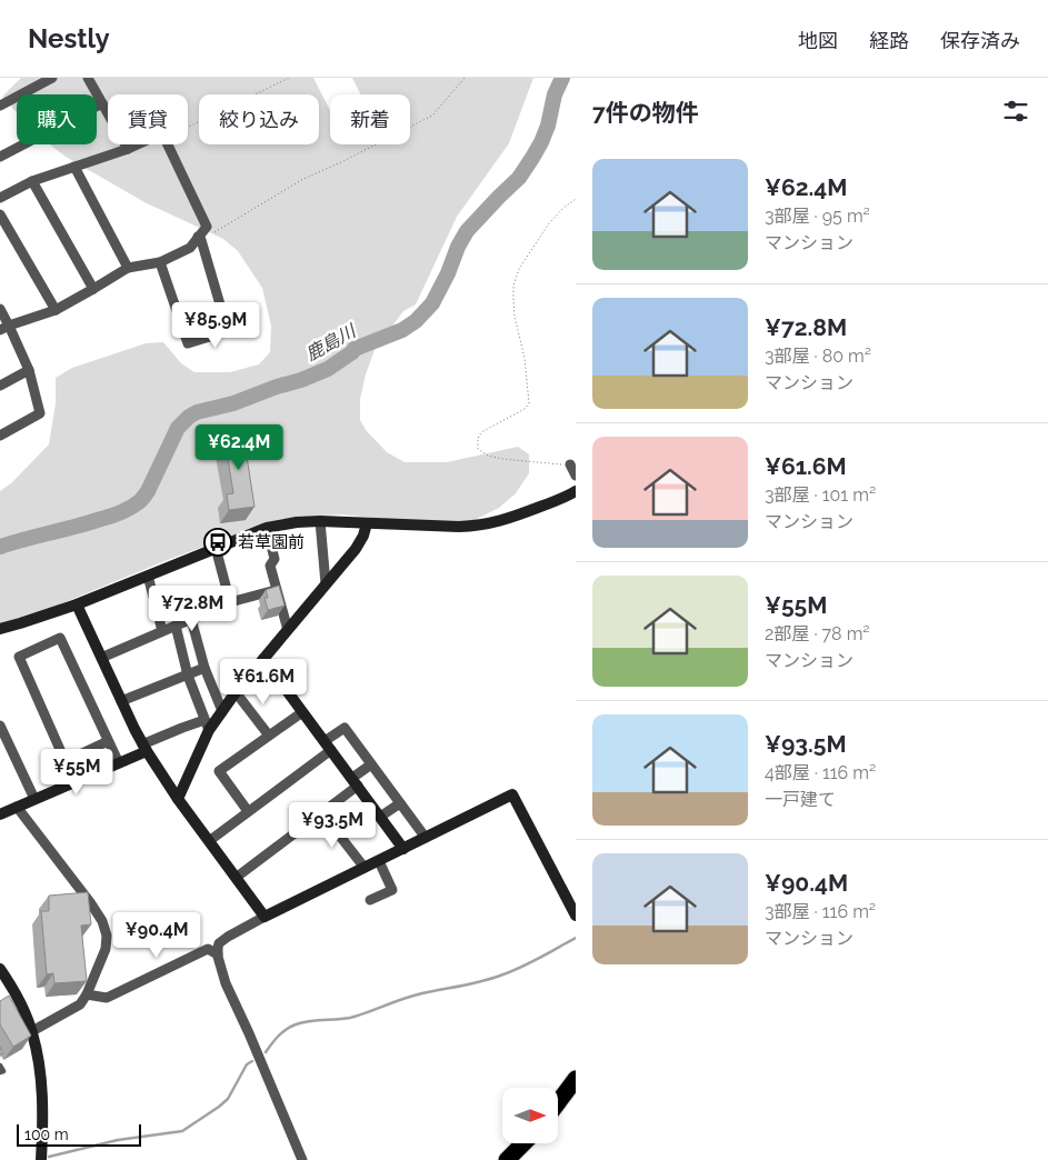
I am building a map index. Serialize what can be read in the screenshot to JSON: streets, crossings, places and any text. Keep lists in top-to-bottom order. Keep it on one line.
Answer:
{"water":["鹿島川"],"places":{"bus stop":["若草園前"]},"scale_bar":"100 m","north":"right","page":{"header":"Nestly","nav":["地図","経路","保存済み"],"heading":"7件の物件","chip":["購入","賃貸","絞り込み","新着"],"list":[{"name":"¥62.4M","note":"3部屋 · 95 m² · マンション"},{"name":"¥72.8M","note":"3部屋 · 80 m² · マンション"},{"name":"¥61.6M","note":"3部屋 · 101 m² · マンション"},{"name":"¥55M","note":"2部屋 · 78 m² · マンション"},{"name":"¥93.5M","note":"4部屋 · 116 m² · 一戸建て"},{"name":"¥90.4M","note":"3部屋 · 116 m² · マンション"}],"price":["¥85.9M","¥62.4M","¥72.8M","¥61.6M","¥55M","¥93.5M","¥90.4M"],"scale":"100 m"}}
